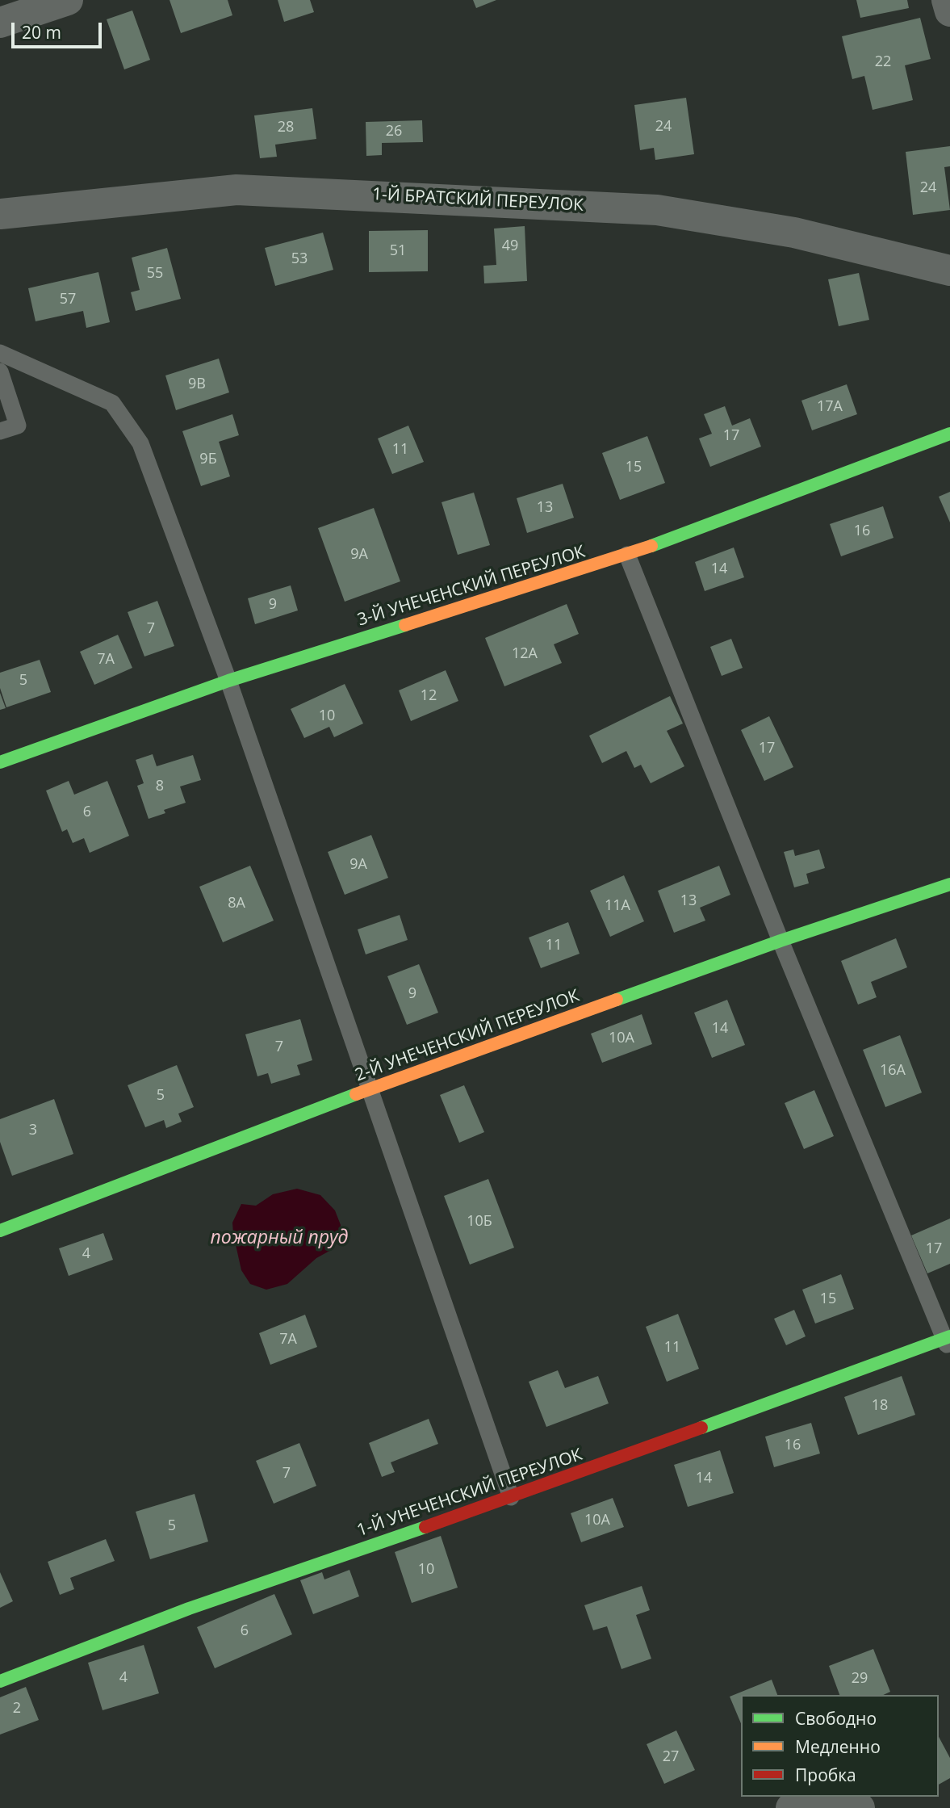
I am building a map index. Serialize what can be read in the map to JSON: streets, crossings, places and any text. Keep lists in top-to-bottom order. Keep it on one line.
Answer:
{"streets":{"street":["1-Й БРАТСКИЙ ПЕРЕУЛОК","3-Й УНЕЧЕНСКИЙ ПЕРЕУЛОК","2-Й УНЕЧЕНСКИЙ ПЕРЕУЛОК","1-Й УНЕЧЕНСКИЙ ПЕРЕУЛОК"]},"water":["пожарный пруд"],"house_numbers":["22","24","28","26","24","49","51","53","55","57","9В","17А","17","11","9Б","15","13","16","9А","14","9","7","12А","7А","5","12","10","17","8","6","9А","13","8А","11А","11","9","14","10А","7","16А","5","3","10Б","17","4","15","7А","11","18","16","7","14","10А","5","10","6","4","29","2","27"],"legend":["Свободно","Медленно","Пробка"],"scale_bar":"20 m"}
